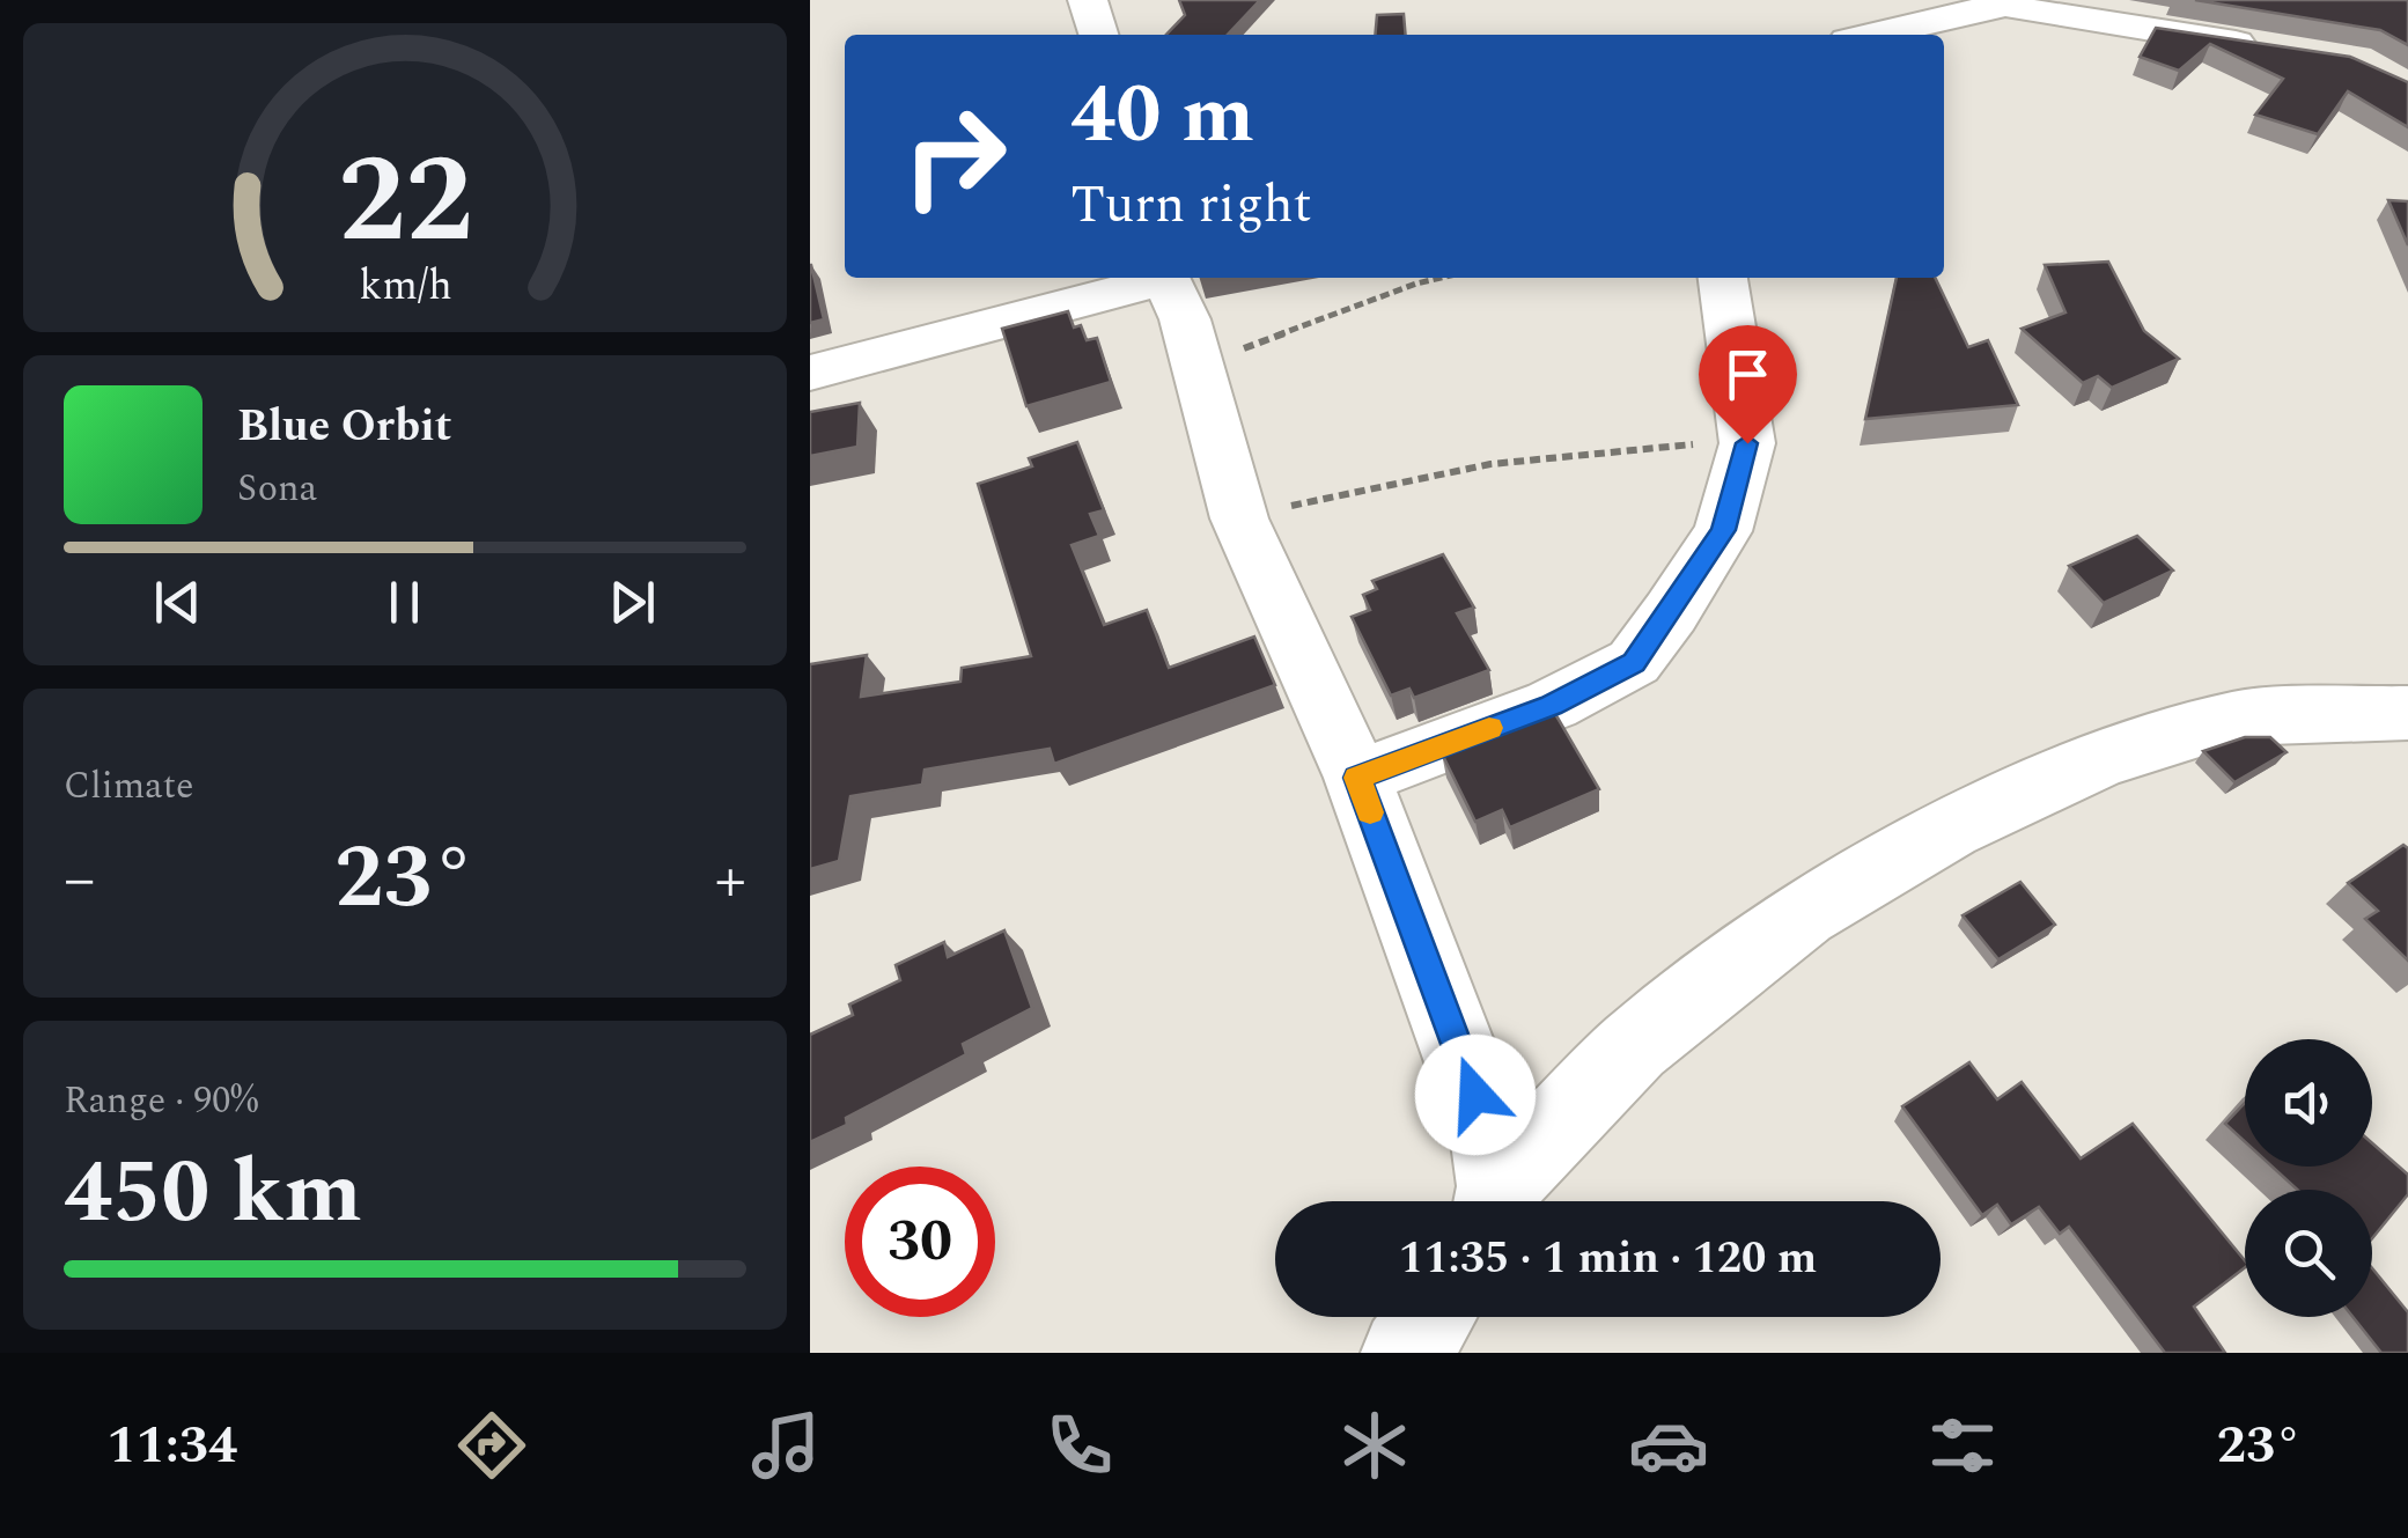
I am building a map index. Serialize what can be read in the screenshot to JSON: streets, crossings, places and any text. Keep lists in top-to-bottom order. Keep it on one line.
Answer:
{"page":{"turn":["40 m","Turn right"],"song":["Blue Orbit","Sona"],"tile":["Climate",["Range · 90%","450 km"]],"heat":["−","23°","+"],"limit":"30","trip":"11:35 · 1 min · 120 m","tabs":["11:34","23°"],"gauge":["22","km/h"]}}
